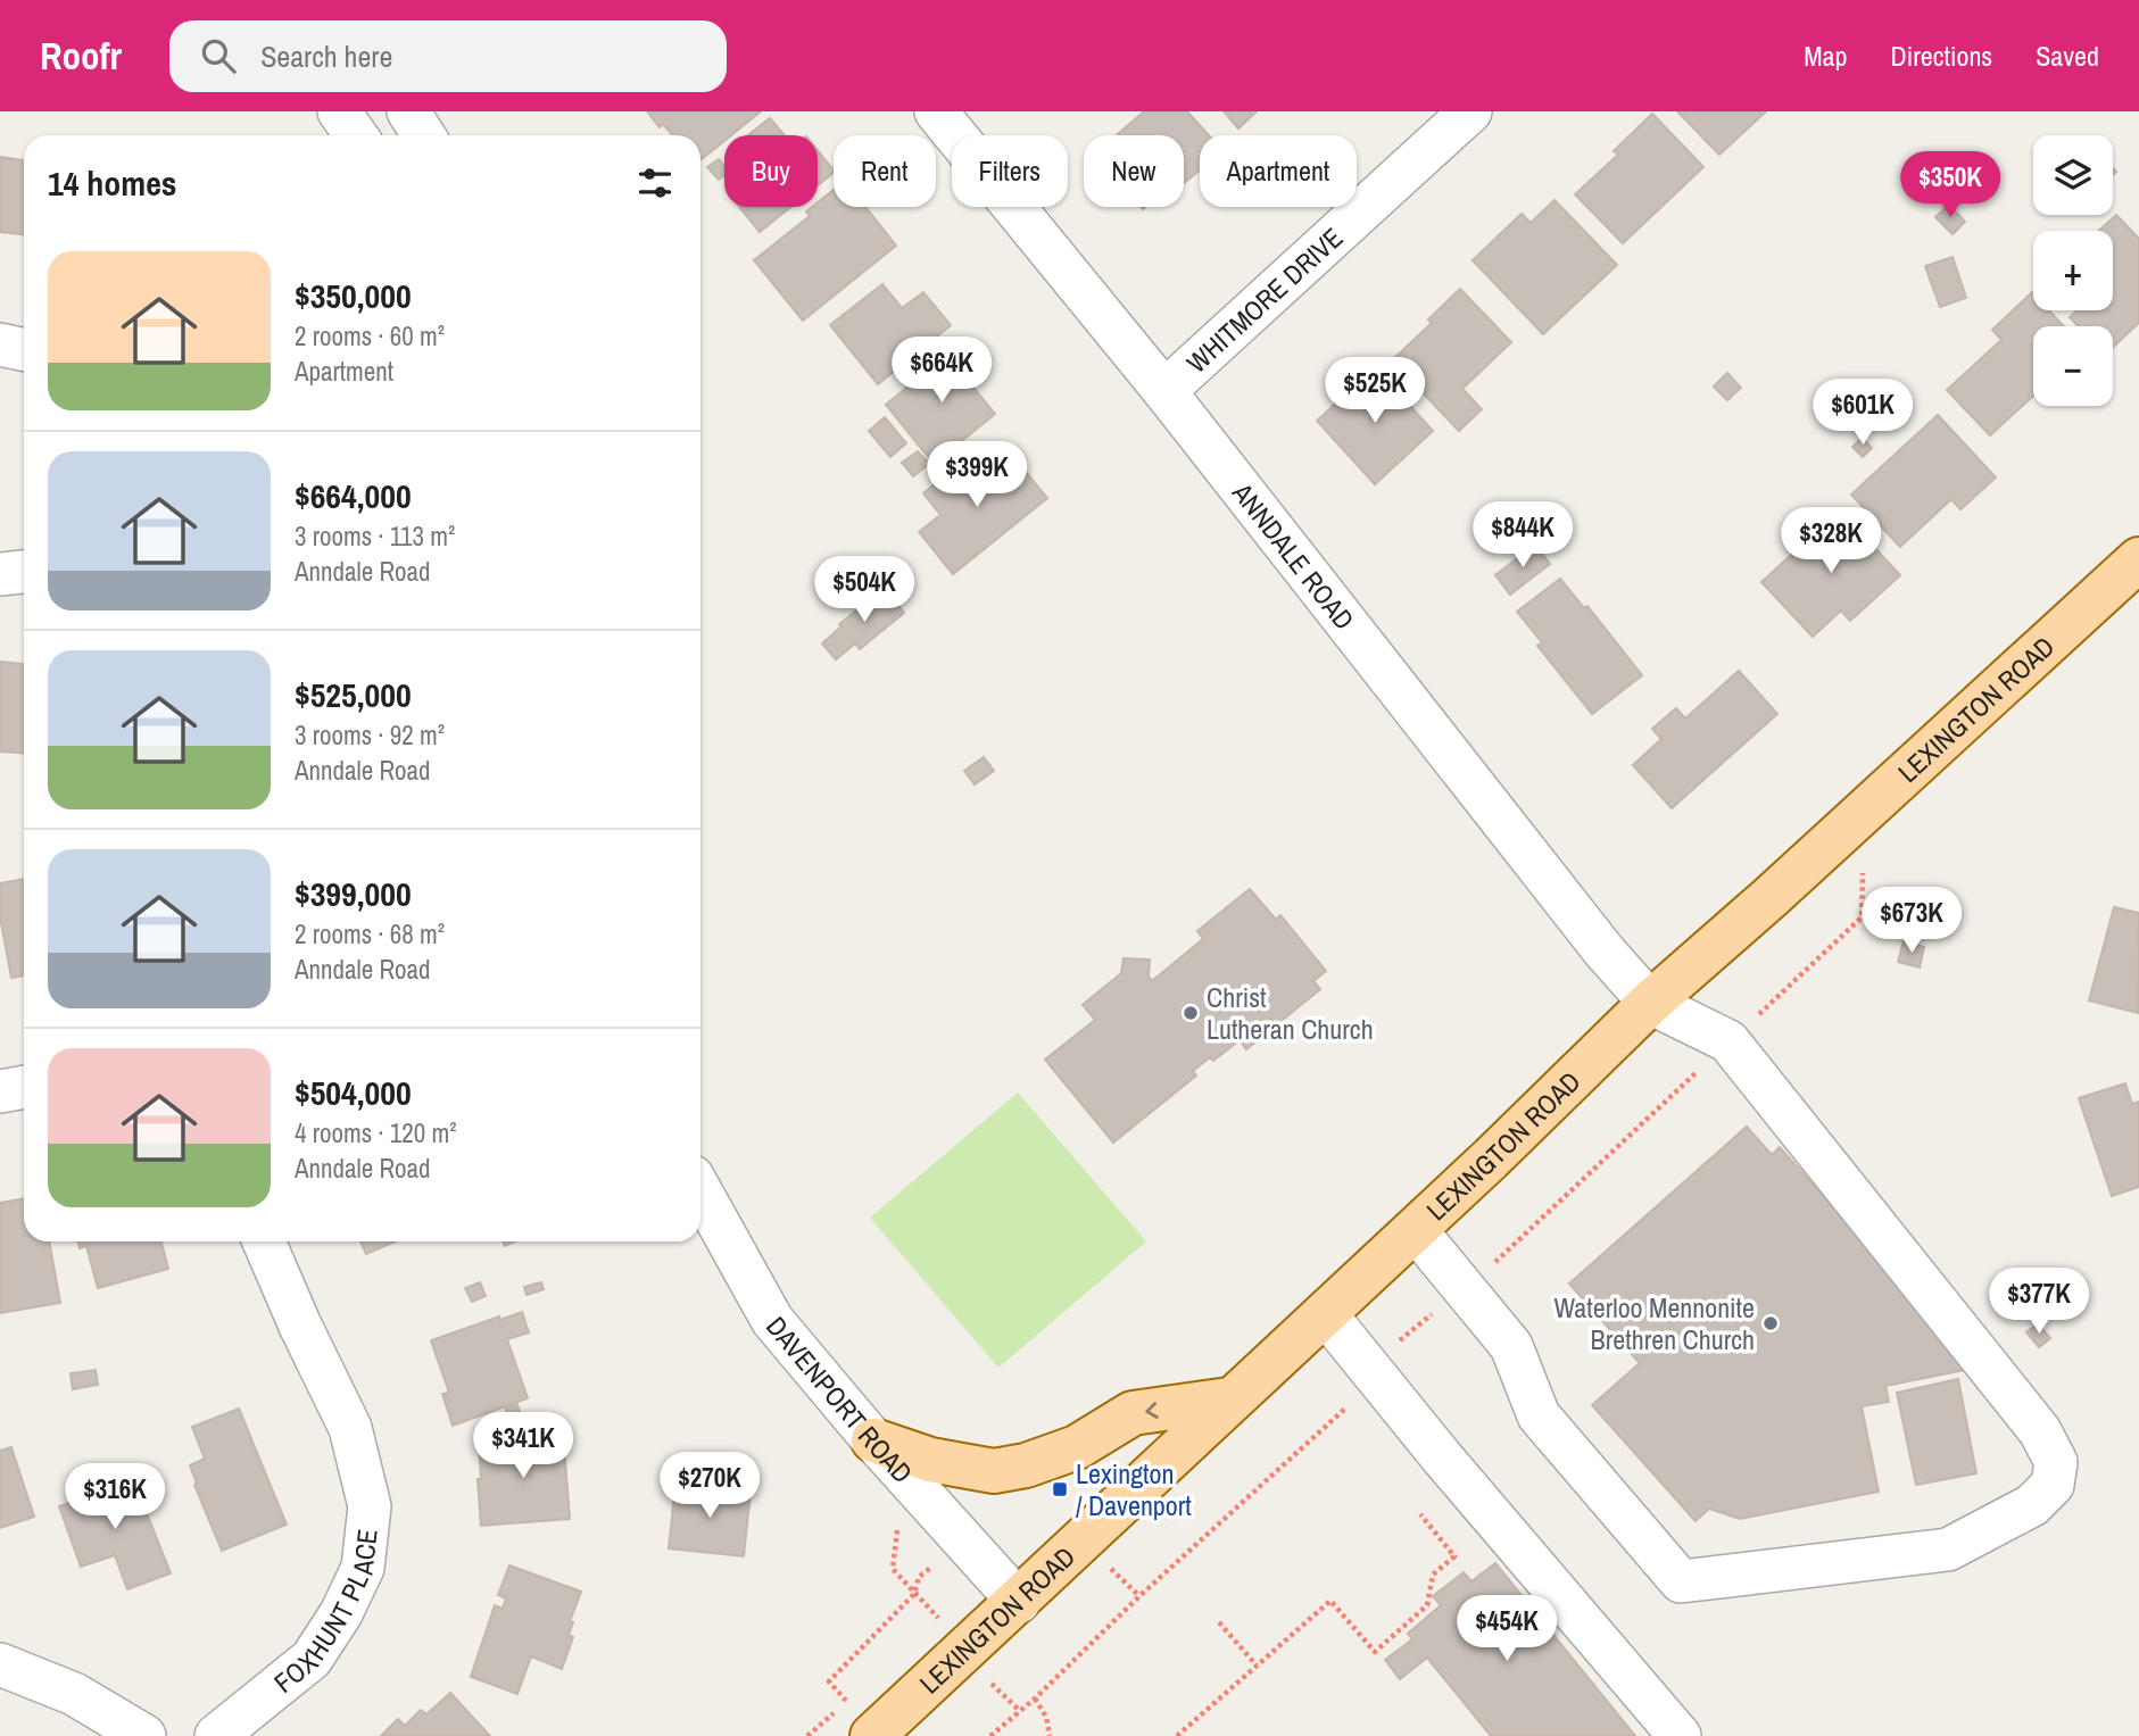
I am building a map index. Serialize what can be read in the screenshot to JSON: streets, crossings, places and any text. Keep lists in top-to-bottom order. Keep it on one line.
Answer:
{"streets":{"main road":["LEXINGTON ROAD"],"street":["WHITMORE DRIVE","ANNDALE ROAD","DAVENPORT ROAD","FOXHUNT PLACE"]},"crossings":[["WHITMORE DRIVE","ANNDALE ROAD"],["ANNDALE ROAD","LEXINGTON ROAD"],["LEXINGTON ROAD","DAVENPORT ROAD"]],"places":{"other":["Christ Lutheran Church","Waterloo Mennonite Brethren Church"],"transit":["Lexington / Davenport"]},"page":{"header":"Roofr","search":"Search here","nav":["Map","Directions","Saved"],"map_buttons":["+","−"],"chip":["Buy","Rent","Filters","New","Apartment"],"heading":"14 homes","price":["$350K","$664K","$525K","$601K","$399K","$844K","$328K","$504K","$673K","$377K","$341K","$270K","$316K","$454K"],"list":[{"name":"$350,000","note":"2 rooms · 60 m² · Apartment"},{"name":"$664,000","note":"3 rooms · 113 m² · Anndale Road"},{"name":"$525,000","note":"3 rooms · 92 m² · Anndale Road"},{"name":"$399,000","note":"2 rooms · 68 m² · Anndale Road"},{"name":"$504,000","note":"4 rooms · 120 m² · Anndale Road"}]}}
